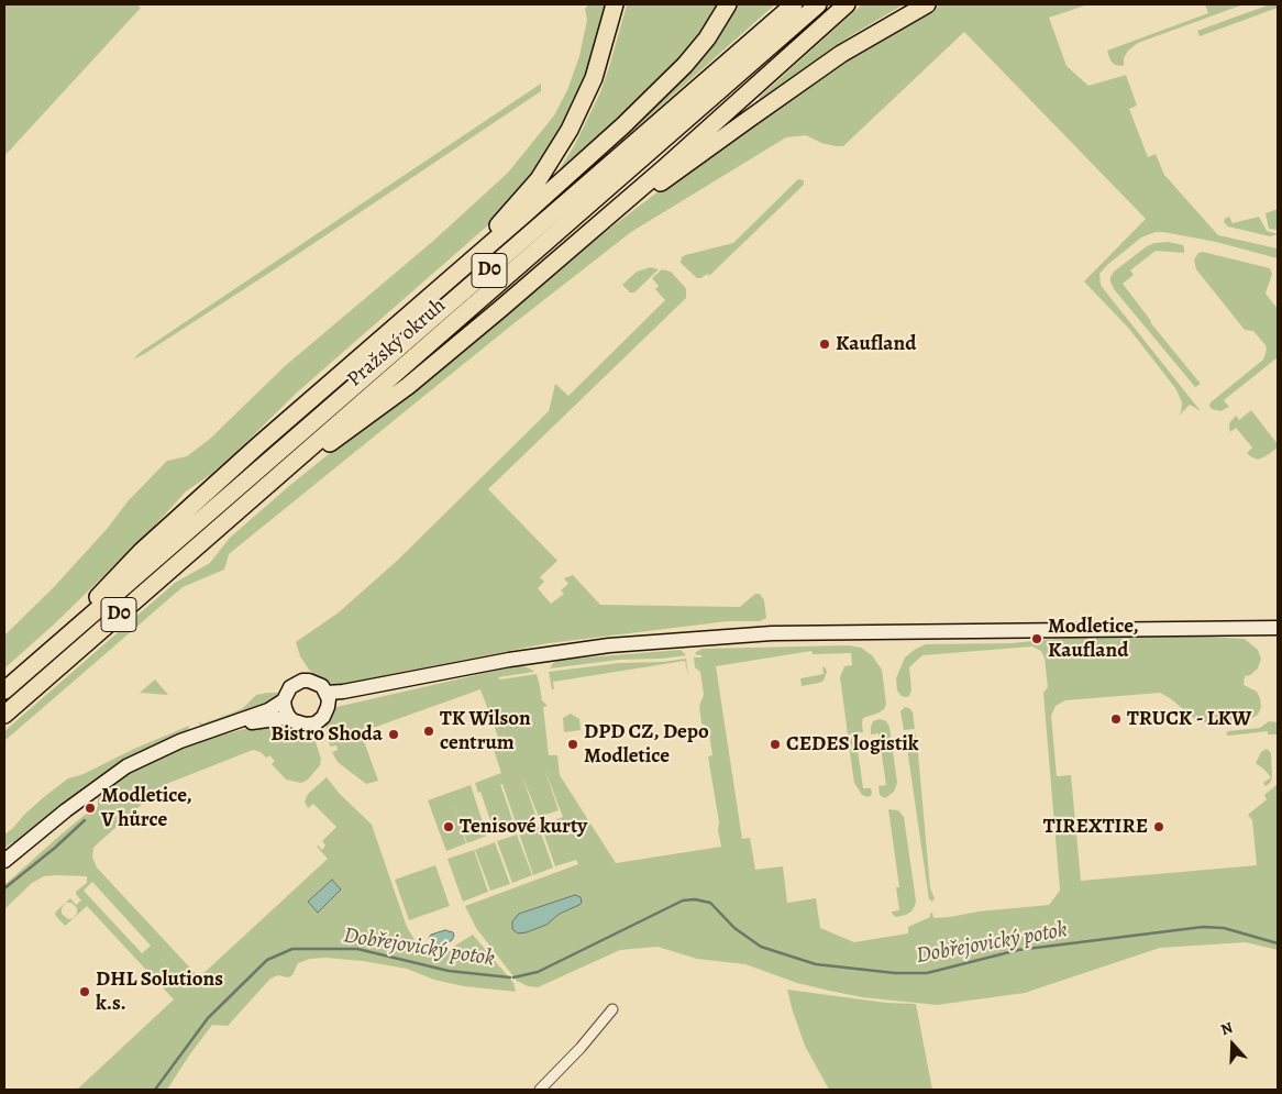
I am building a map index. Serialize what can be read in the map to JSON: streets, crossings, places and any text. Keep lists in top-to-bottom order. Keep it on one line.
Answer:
{"streets":{"highway":["D0","Pražský okruh"]},"crossings":[["D0","Pražský okruh"]],"water":["Dobřejovický potok"],"places":["Kaufland","Modletice, Kaufland","TRUCK - LKW","TK Wilson centrum","Bistro Shoda","DPD CZ, Depo Modletice","CEDES logistik","Modletice, V hůrce","Tenisové kurty","TIREXTIRE","DHL Solutions k.s."],"north":"top"}
